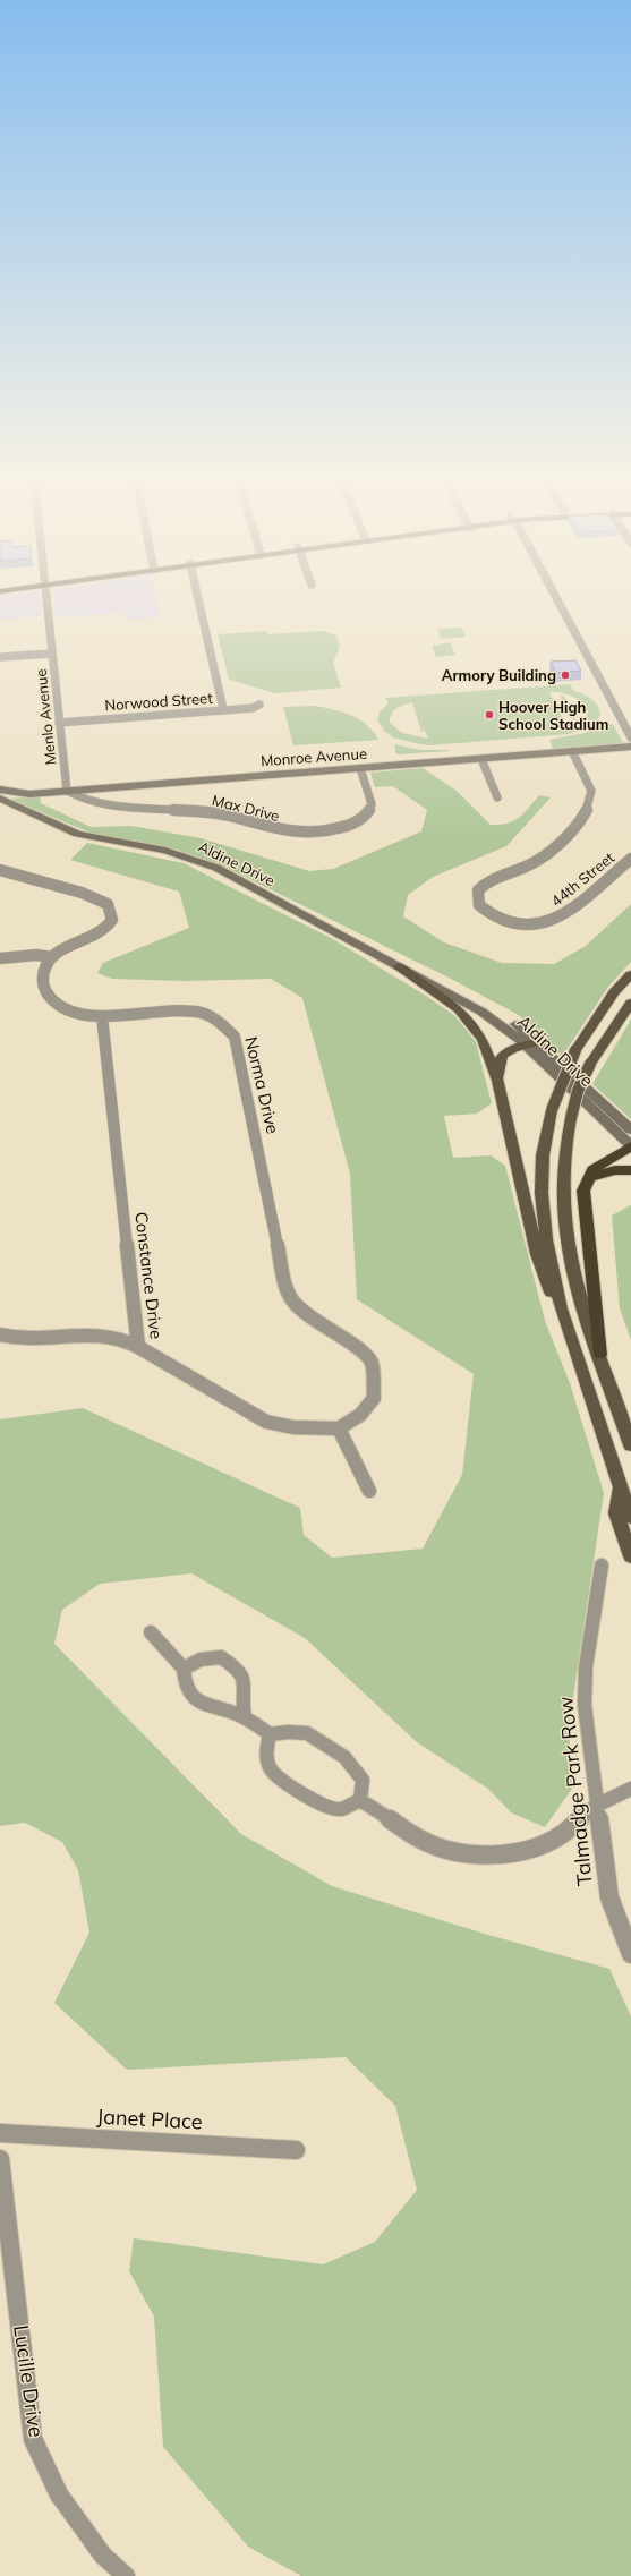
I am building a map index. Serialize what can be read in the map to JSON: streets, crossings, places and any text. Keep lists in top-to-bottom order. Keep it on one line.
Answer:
{"streets":{"main road":["Monroe Avenue","Aldine Drive"],"street":["Norwood Street","Menlo Avenue","Max Drive","44th Street","Norma Drive","Constance Drive","Talmadge Park Row","Janet Place","Lucille Drive"]},"crossings":[["Norwood Street","Menlo Avenue"],["Menlo Avenue","Monroe Avenue"],["Menlo Avenue","Max Drive"],["Monroe Avenue","Max Drive"],["Monroe Avenue","44th Street"],["Norma Drive","Constance Drive"]],"places":["Armory Building","Hoover High School Stadium"]}
